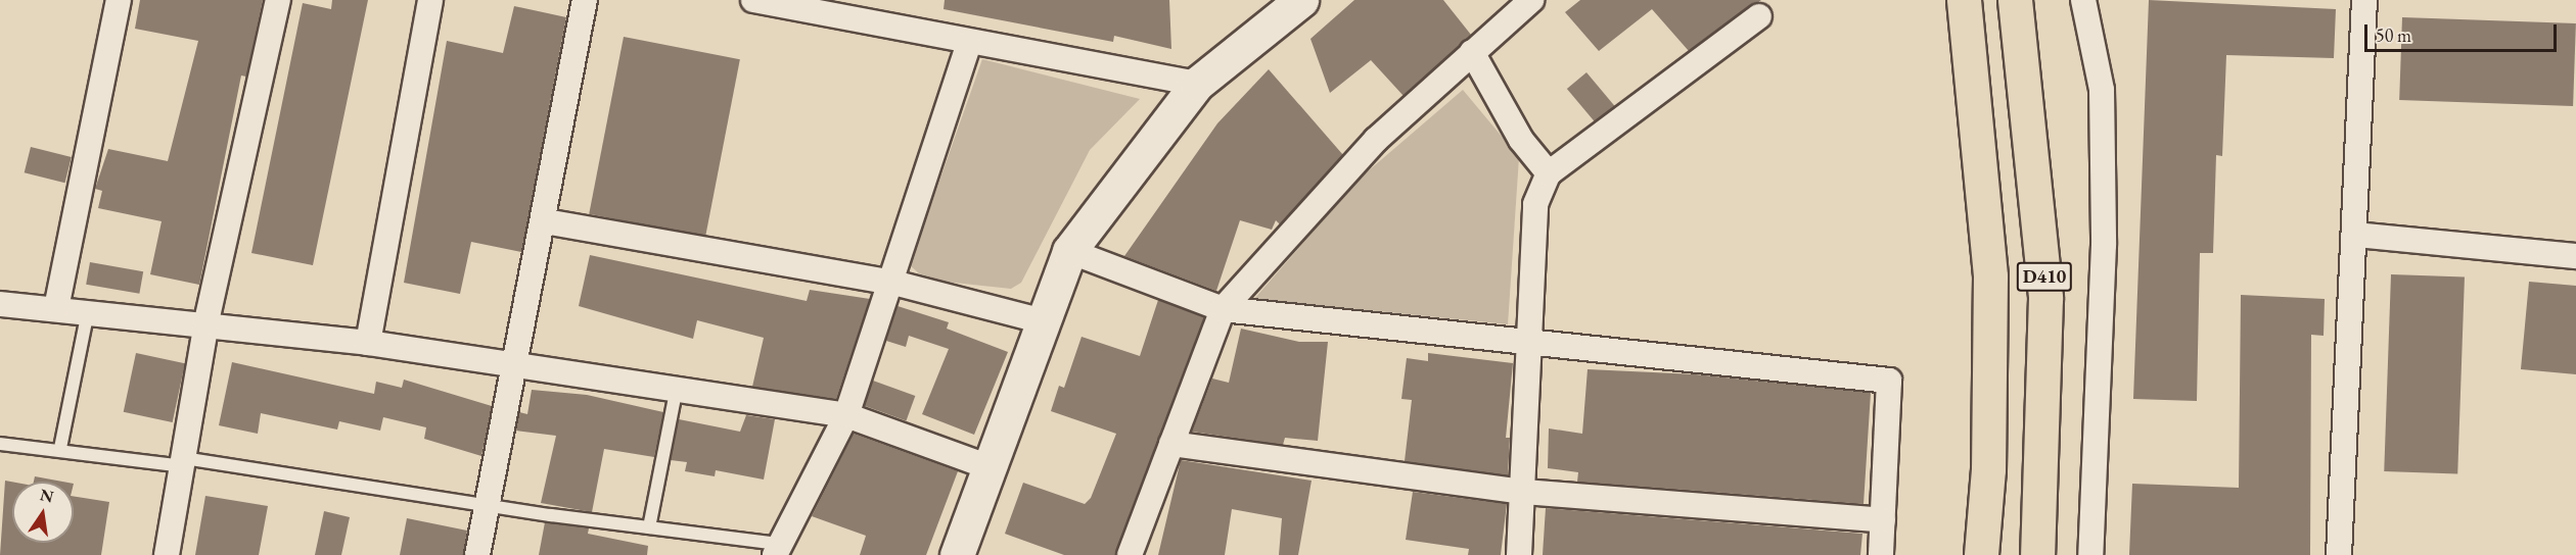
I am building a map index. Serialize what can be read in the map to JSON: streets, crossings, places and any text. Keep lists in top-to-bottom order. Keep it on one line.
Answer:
{"streets":{"highway":["D410"]},"scale_bar":"50 m","north":"top"}
